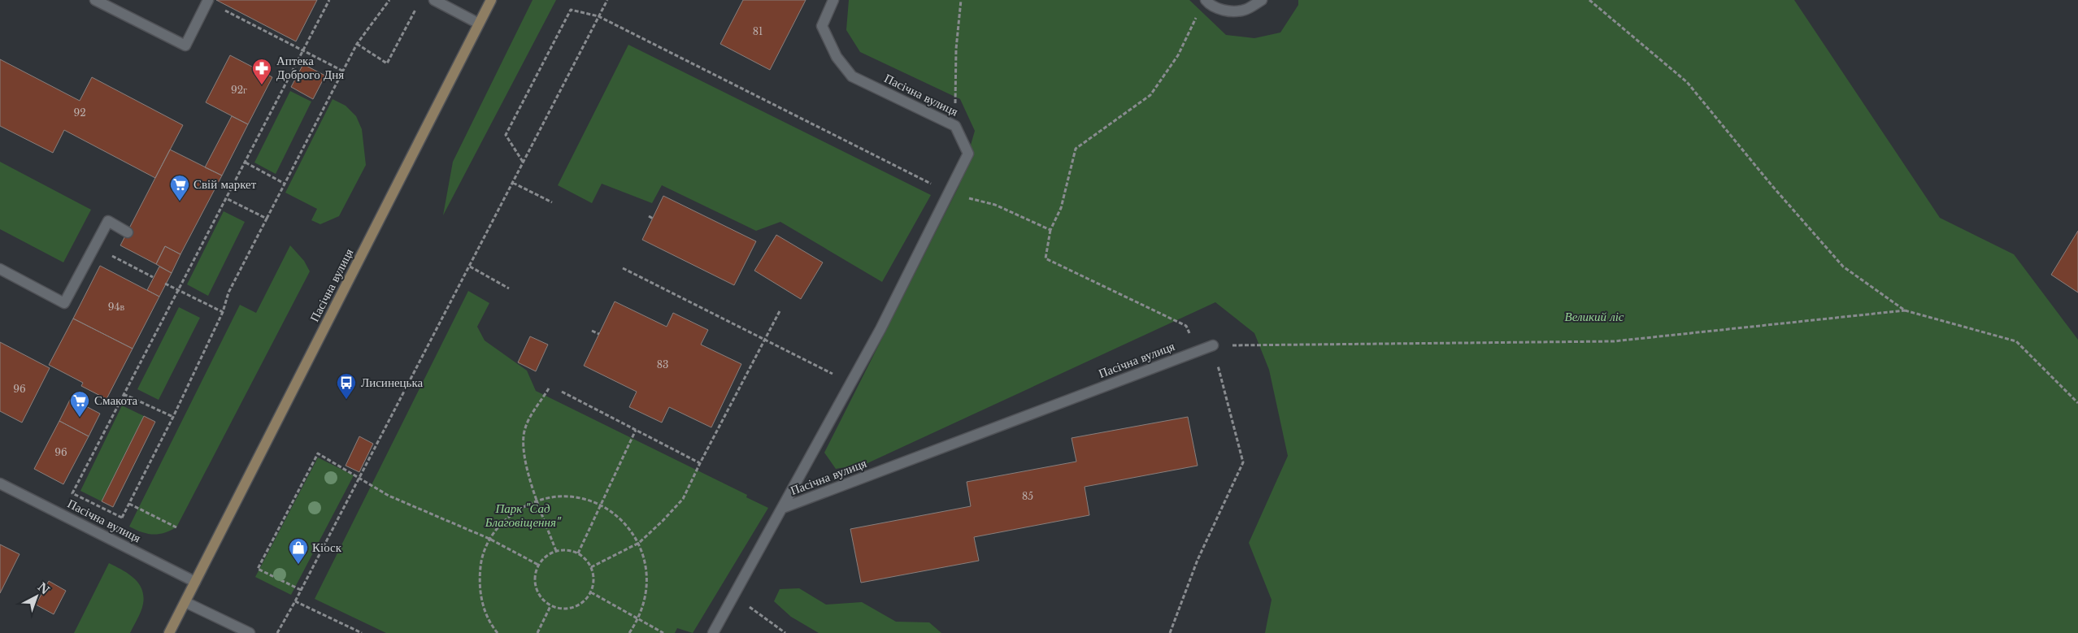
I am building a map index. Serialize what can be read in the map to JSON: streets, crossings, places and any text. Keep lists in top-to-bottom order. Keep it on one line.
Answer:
{"streets":{"main road":["Пасічна вулиця"]},"parks":["Великий ліс","Парк \"Сад Благовіщення\""],"places":{"pharmacy":["Аптека Доброго Дня"],"supermarket":["Свій маркет","Смакота"],"bus stop":["Лисинецька"],"shop":["Кіоск"]},"house_numbers":["81","92г","92","94в","83","96","96","85"],"north":"top right"}
